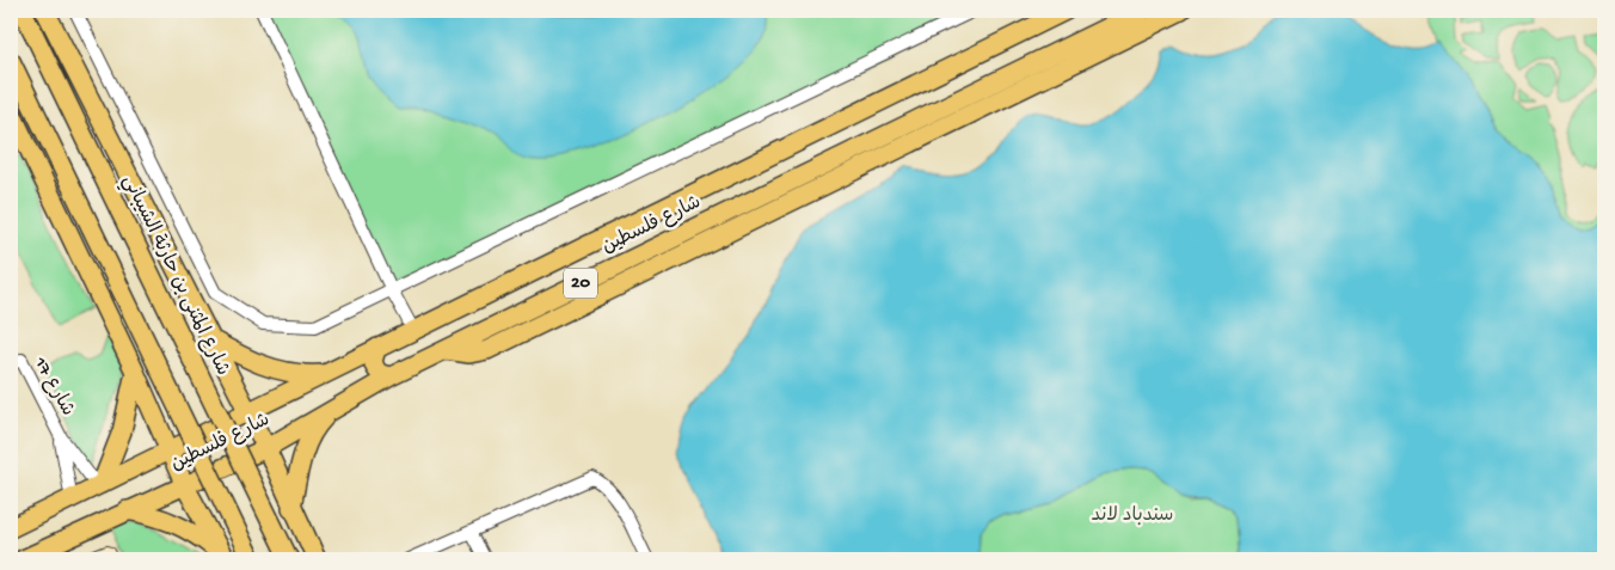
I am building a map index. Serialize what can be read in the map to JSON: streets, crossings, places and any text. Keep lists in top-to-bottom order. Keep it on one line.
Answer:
{"streets":{"main road":["شارع فلسطين","شارع المثنى بن حارثة الشيباني","20"],"street":["شارع 17"]},"crossings":[["شارع فلسطين","شارع 17"]],"parks":["سندباد لاند"]}
